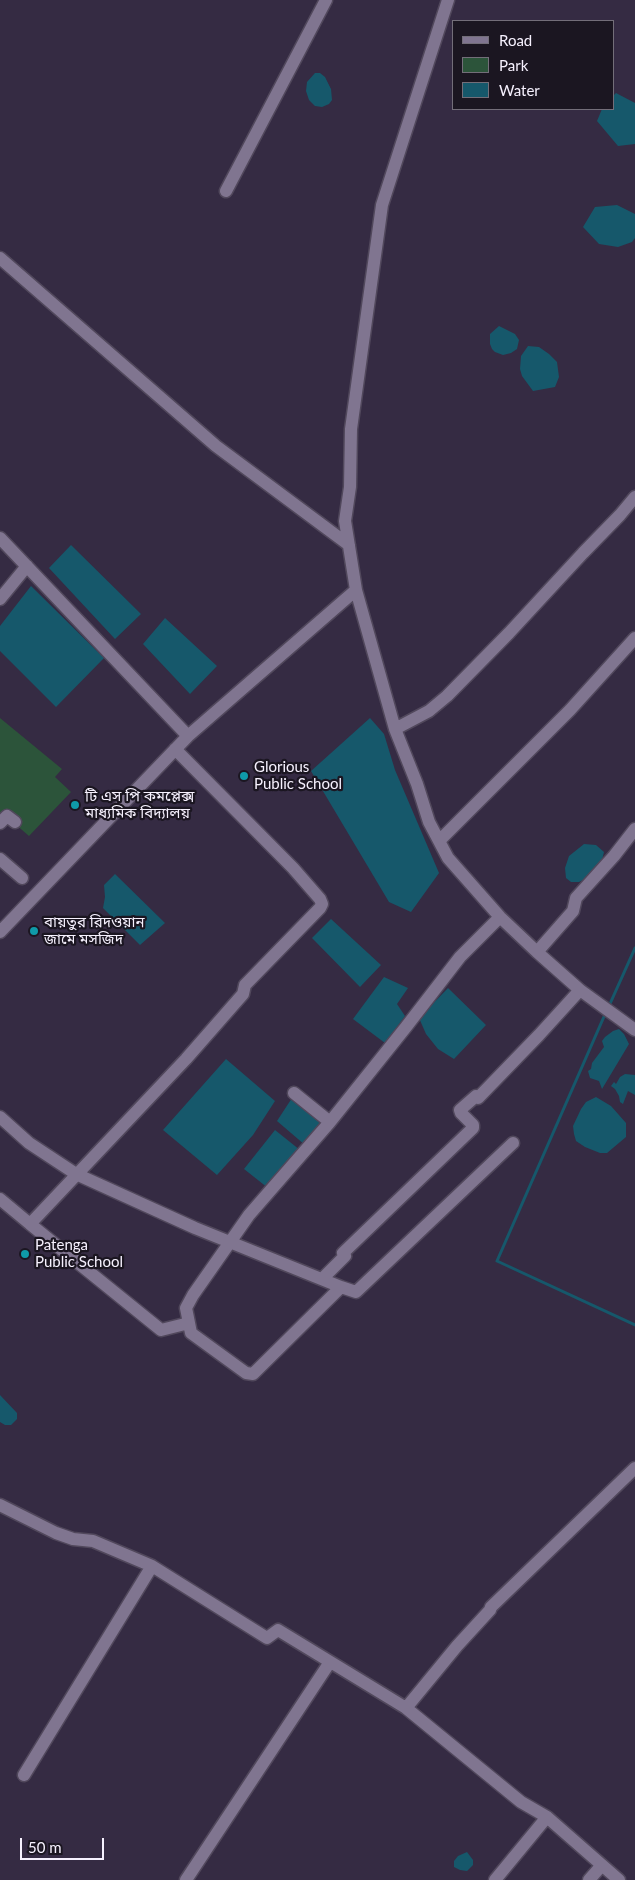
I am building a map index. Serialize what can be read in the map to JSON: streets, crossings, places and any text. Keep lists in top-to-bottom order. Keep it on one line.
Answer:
{"places":["Glorious Public School","টি এস পি কমপ্লেক্স মাধ্যমিক বিদ্যালয়","বায়তুর রিদওয়ান জামে মসজিদ","Patenga Public School"],"legend":["Road","Park","Water"],"scale_bar":"50 m"}
